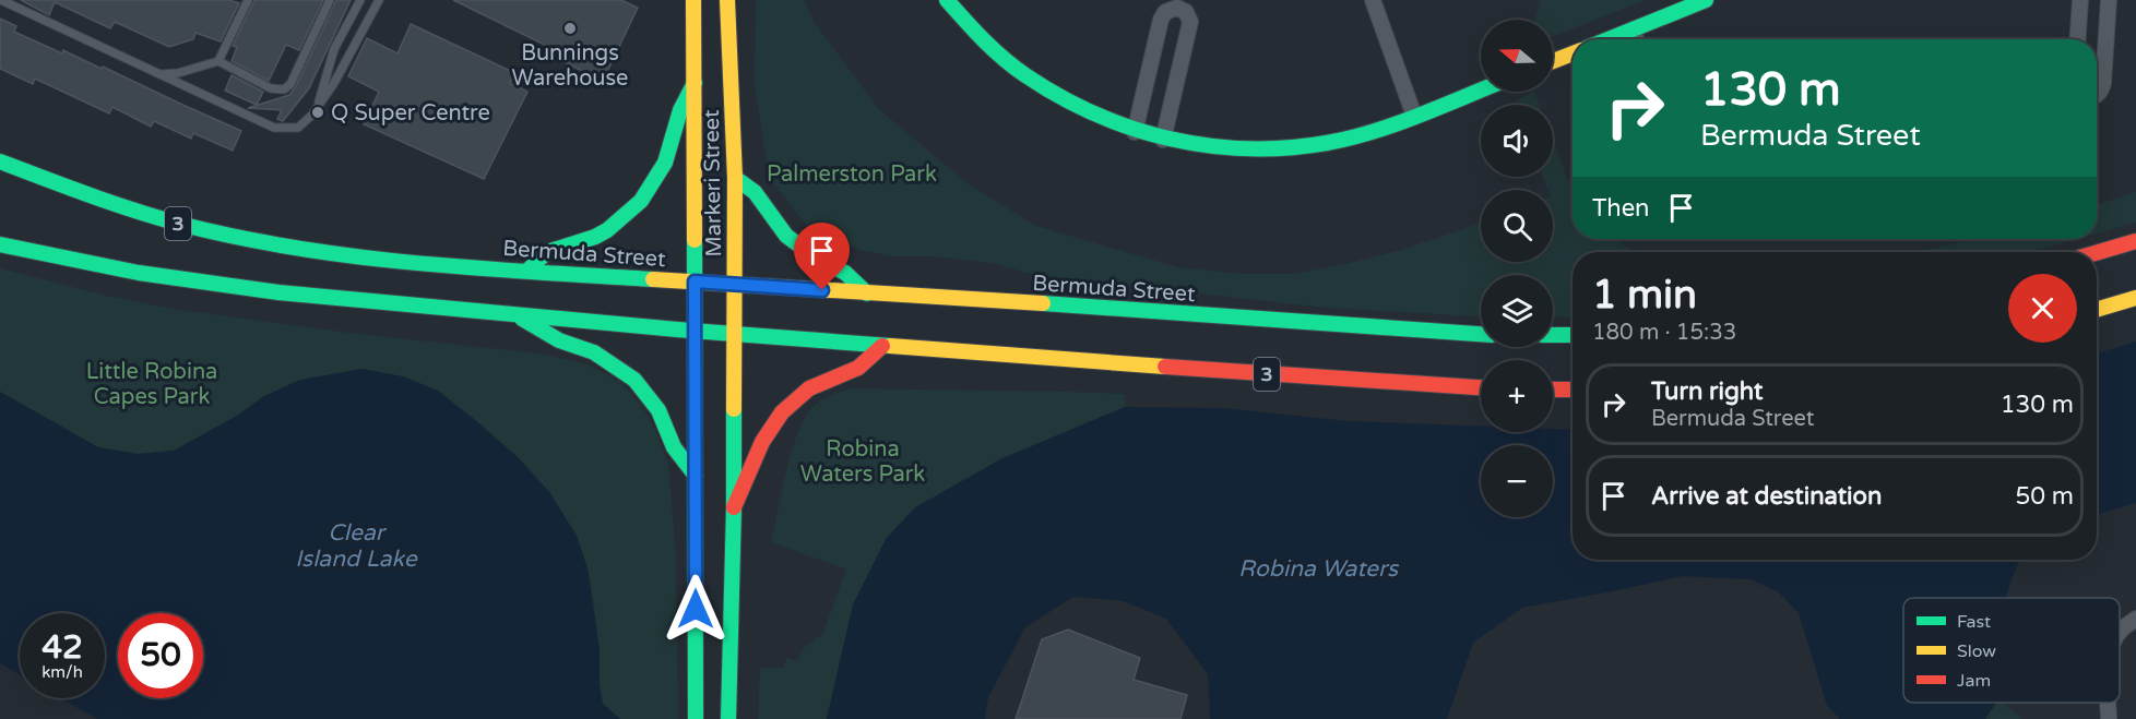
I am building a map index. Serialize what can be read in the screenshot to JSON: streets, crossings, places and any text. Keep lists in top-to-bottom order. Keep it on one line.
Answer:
{"streets":{"main road":["Markeri Street","3","Bermuda Street"]},"crossings":[["Markeri Street","3"],["Markeri Street","Bermuda Street"]],"water":["Clear Island Lake","Robina Waters"],"parks":["Palmerston Park","Little Robina Capes Park","Robina Waters Park"],"places":["Bunnings Warehouse","Q Super Centre"],"legend":["Fast","Slow","Jam"],"north":"left","page":{"map_buttons":["+","−"],"turn":["130 m","Bermuda Street"],"then":"Then","heading":["1 min","180 m · 15:33"],"list":[{"name":"Turn right","note":"Bermuda Street","value":"130 m"},{"name":"Arrive at destination","value":"50 m"}],"speed":"42 km/h","limit":"50"}}
